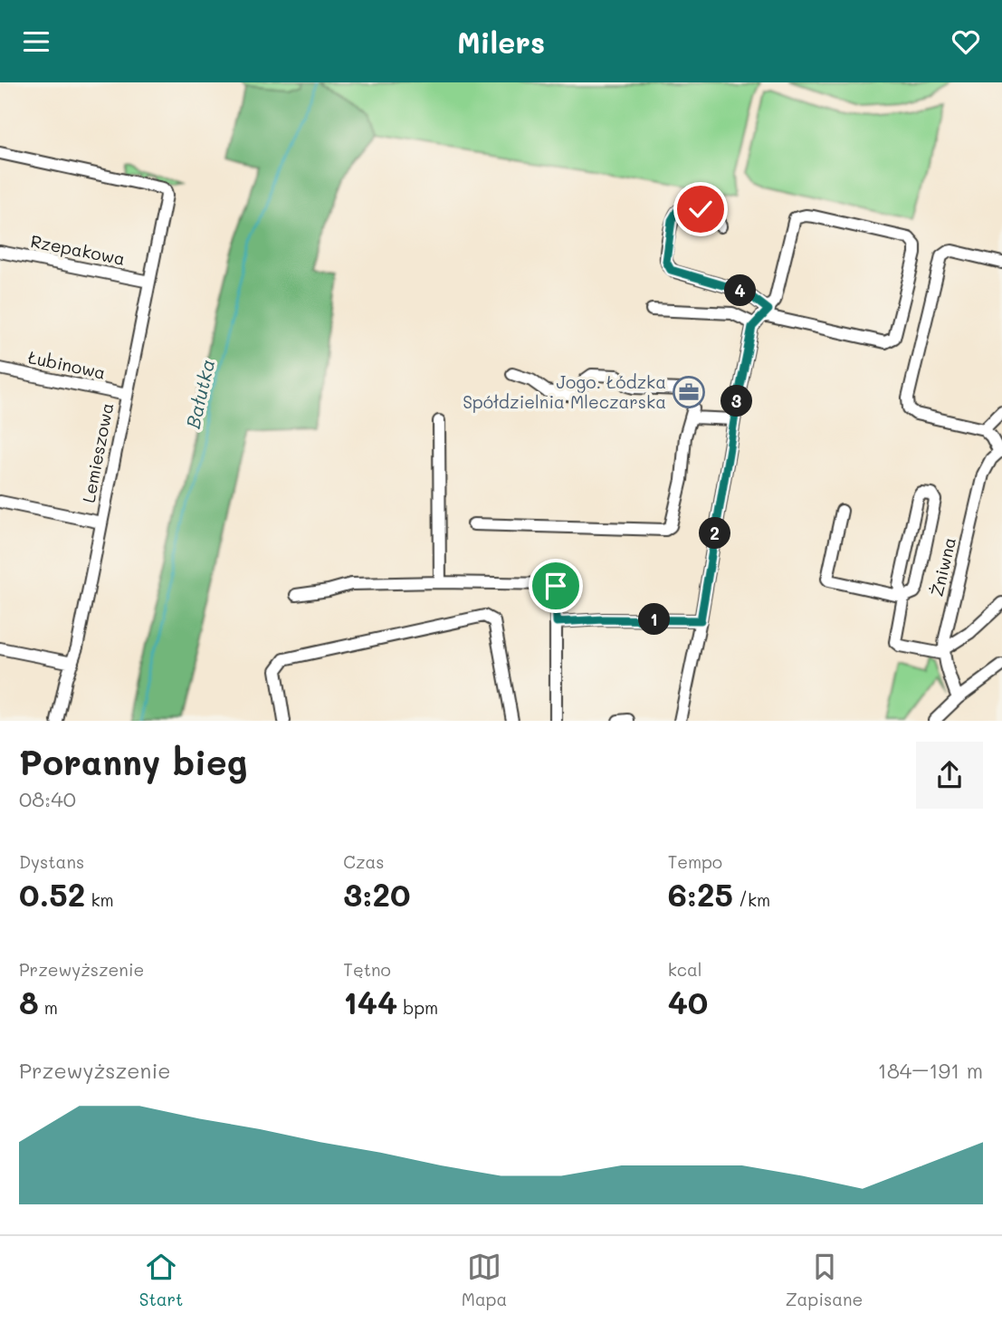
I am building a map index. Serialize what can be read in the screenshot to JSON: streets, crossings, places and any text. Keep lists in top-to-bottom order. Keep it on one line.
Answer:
{"streets":{"street":["Rzepakowa","Łubinowa","Lemieszowa","Żniwna"]},"crossings":[["Rzepakowa","Lemieszowa"],["Łubinowa","Lemieszowa"]],"water":["Bałutka"],"places":{"office":["Jogo. Łódzka Spółdzielnia Mleczarska"]},"page":{"header":"Milers","pins":["4","3","2","1"],"heading":["Poranny bieg","08:40"],"stats":[["Dystans","0.52 km"],["Czas","3:20"],["Tempo","6:25 /km"],["Przewyższenie","8 m"],["Tętno","144 bpm"],["kcal","40"]],"chart":["Przewyższenie","184–191 m"],"tabs":["Start","Mapa","Zapisane"]}}
